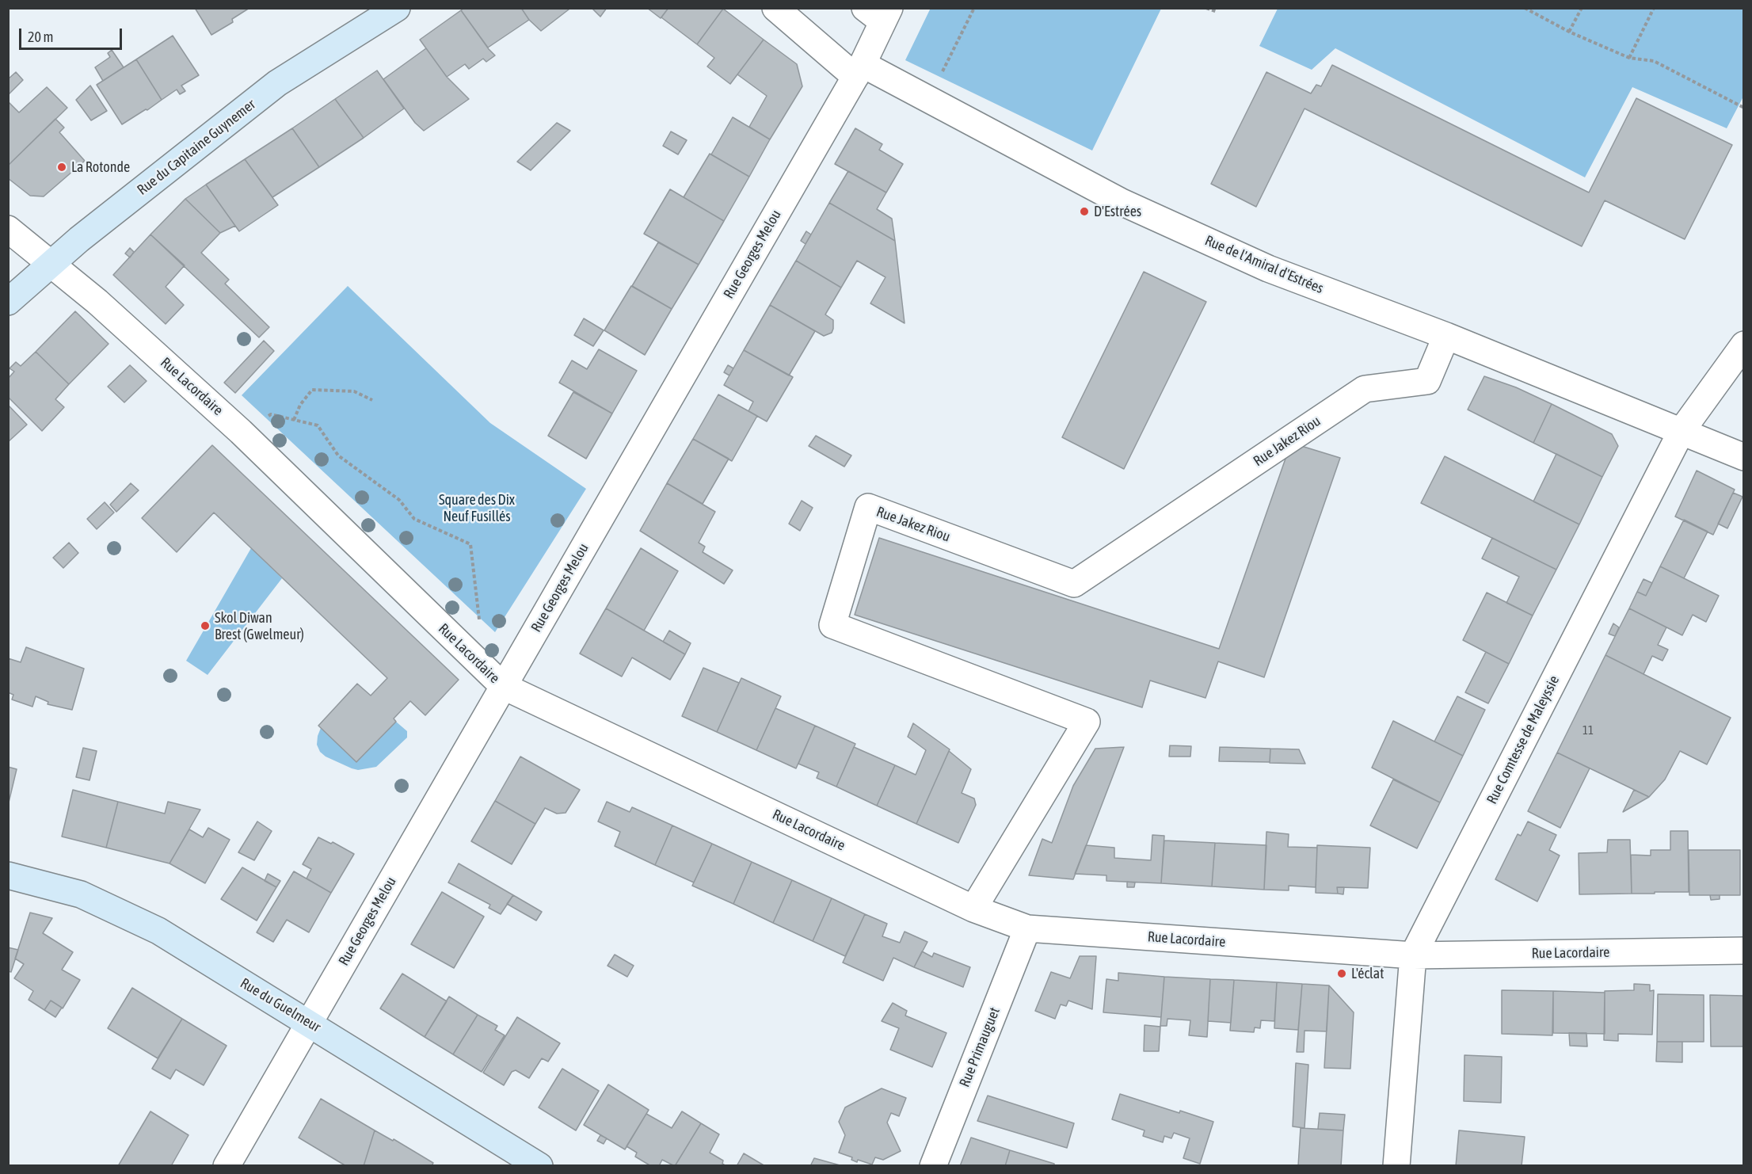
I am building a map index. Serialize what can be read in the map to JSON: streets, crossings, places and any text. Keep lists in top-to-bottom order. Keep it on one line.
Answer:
{"streets":{"street":["Rue du Capitaine Guynemer","Rue Georges Melou","Rue de l'Amiral d'Estrées","Rue Lacordaire","Rue Jakez Riou","Rue Comtesse de Maleyssie","Rue du Guelmeur","Rue Primauguet"]},"crossings":[["Rue du Capitaine Guynemer","Rue Lacordaire"],["Rue Georges Melou","Rue de l'Amiral d'Estrées"],["Rue Georges Melou","Rue Lacordaire"],["Rue Georges Melou","Rue du Guelmeur"],["Rue de l'Amiral d'Estrées","Rue Jakez Riou"],["Rue de l'Amiral d'Estrées","Rue Comtesse de Maleyssie"],["Rue Lacordaire","Rue Jakez Riou"],["Rue Lacordaire","Rue Comtesse de Maleyssie"],["Rue Lacordaire","Rue Primauguet"]],"parks":["Square des Dix Neuf Fusillés"],"places":["La Rotonde","D'Estrées","Skol Diwan Brest (Gwelmeur)","L'éclat"],"house_numbers":["11"],"scale_bar":"20 m"}
